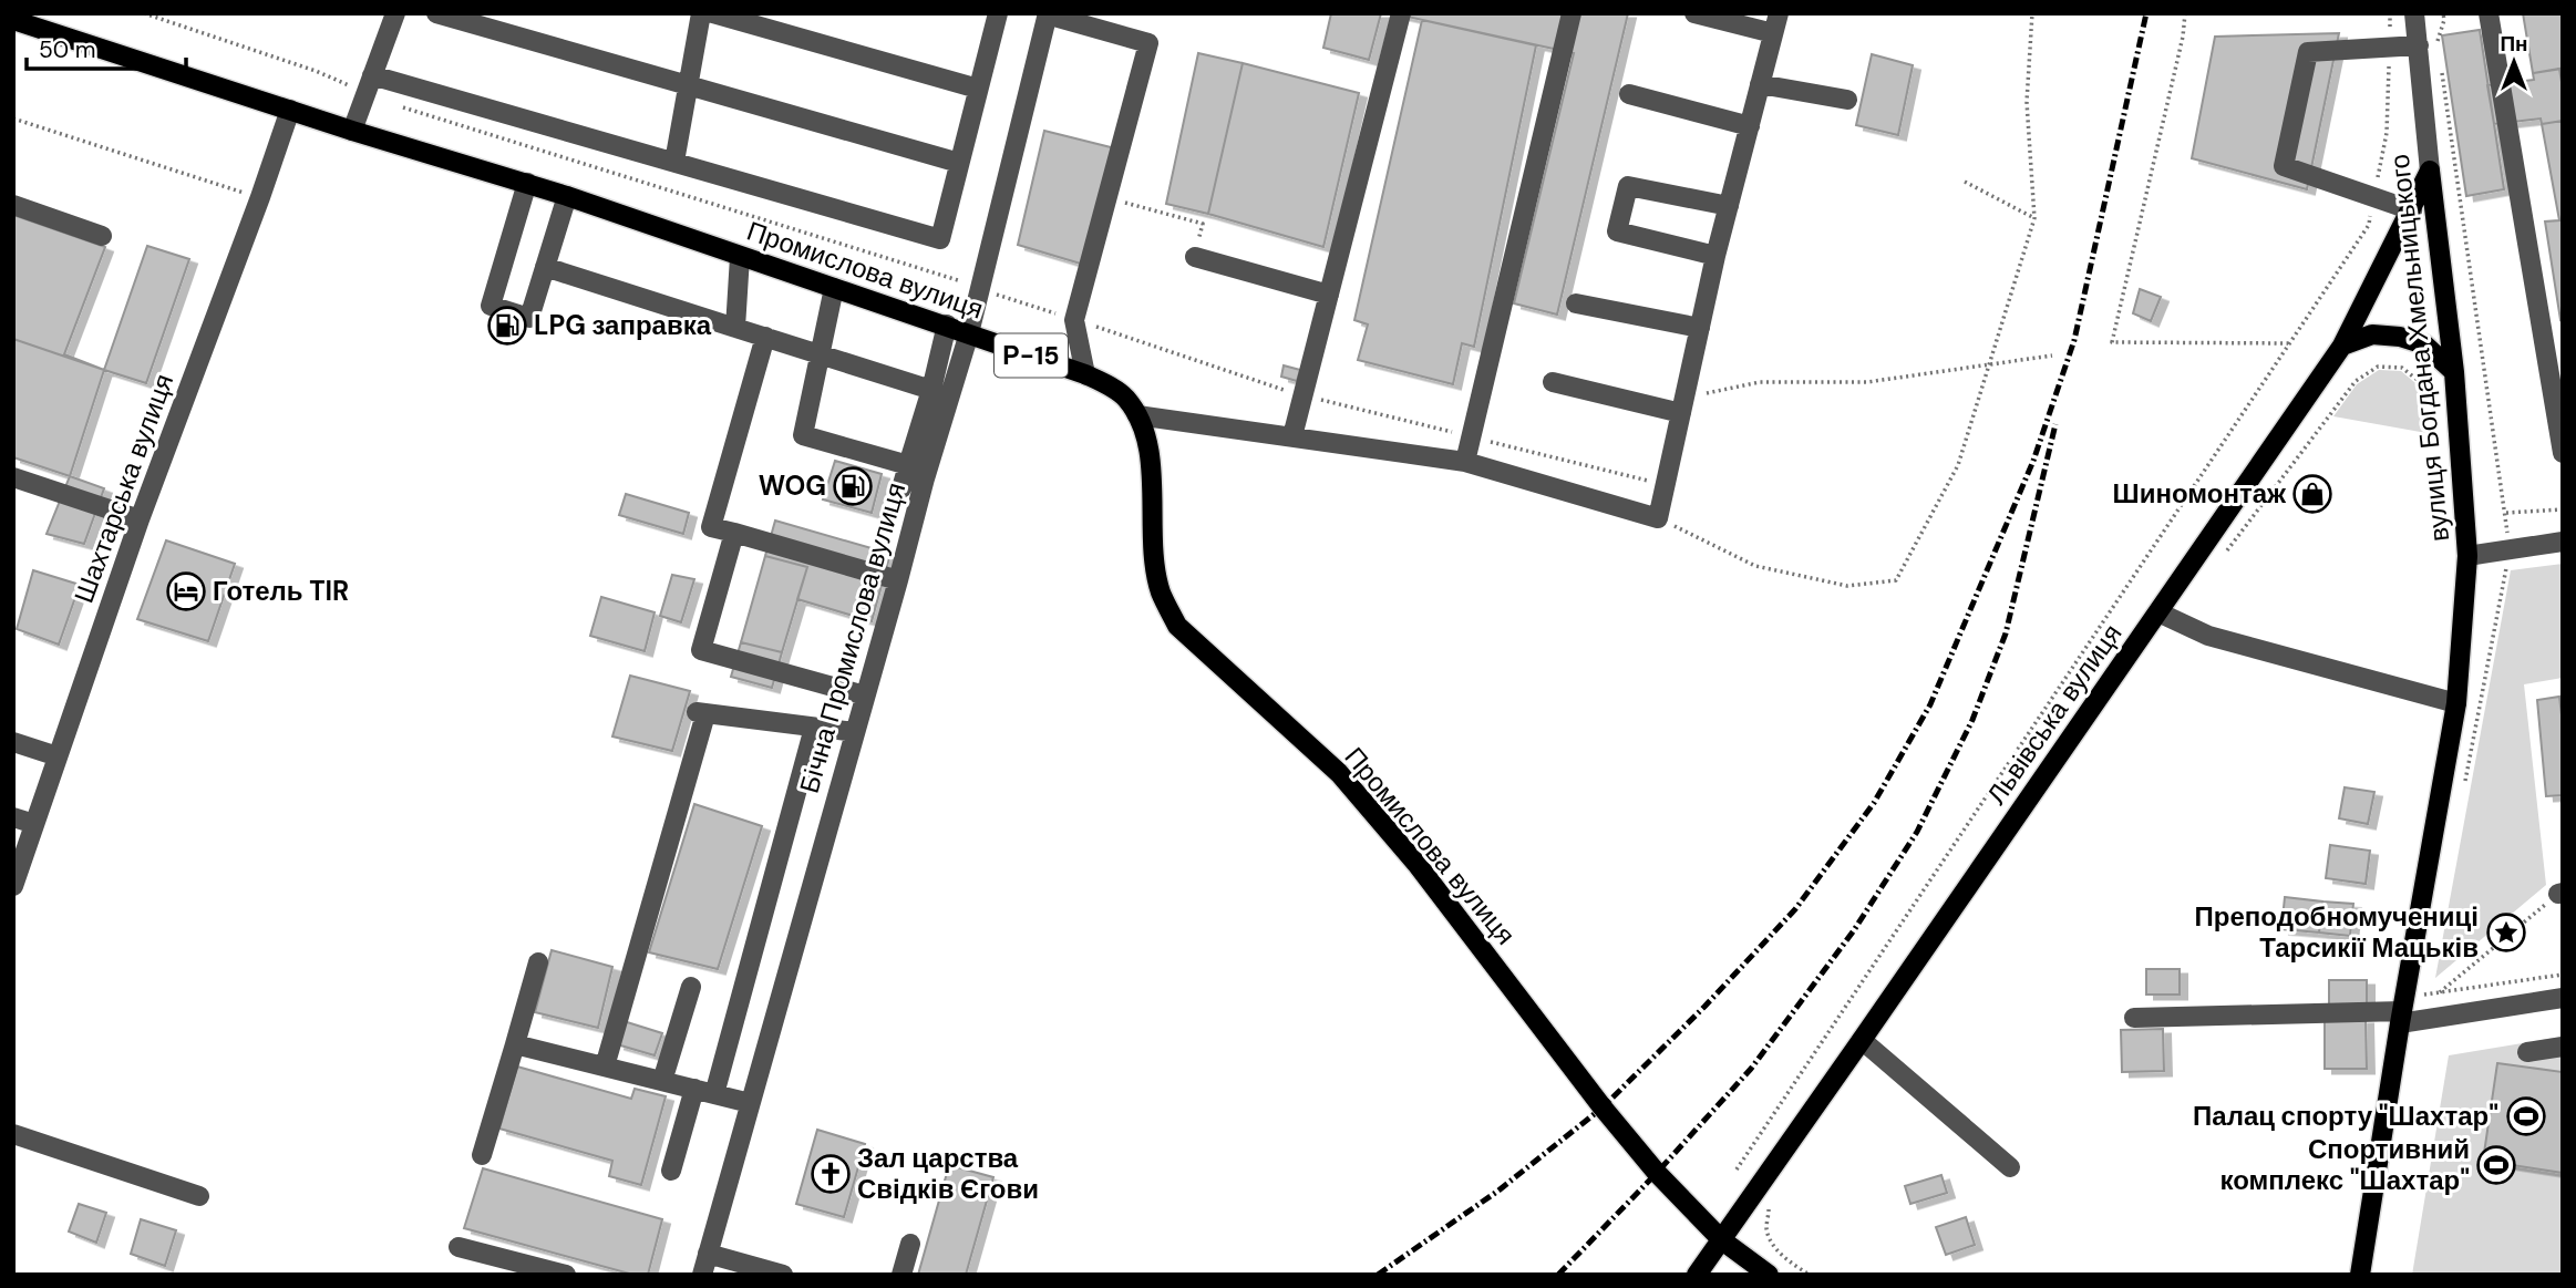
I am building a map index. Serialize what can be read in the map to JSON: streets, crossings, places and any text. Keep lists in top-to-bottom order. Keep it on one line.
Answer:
{"streets":{"main road":["Промислова вулиця","вулиця Богдана Хмельницького","Р-15","Львівська вулиця"],"street":["Шахтарська вулиця","Бічна Промислова вулиця"]},"crossings":[["Промислова вулиця","Шахтарська вулиця"],["Промислова вулиця","Бічна Промислова вулиця"],["Промислова вулиця","Львівська вулиця"],["вулиця Богдана Хмельницького","Львівська вулиця"]],"places":{"fuel station":["LPG заправка","WOG"],"shop":["Шиномонтаж"],"hotel":["Готель TIR"],"place":["Преподобномучениці Тарсикії Мацьків"],"sports":["Палац спорту \"Шахтар\"","Спортивний комплекс \"Шахтар\""],"church":["Зал царства Свідків Єгови"]},"scale_bar":"50 m","north":"top"}
